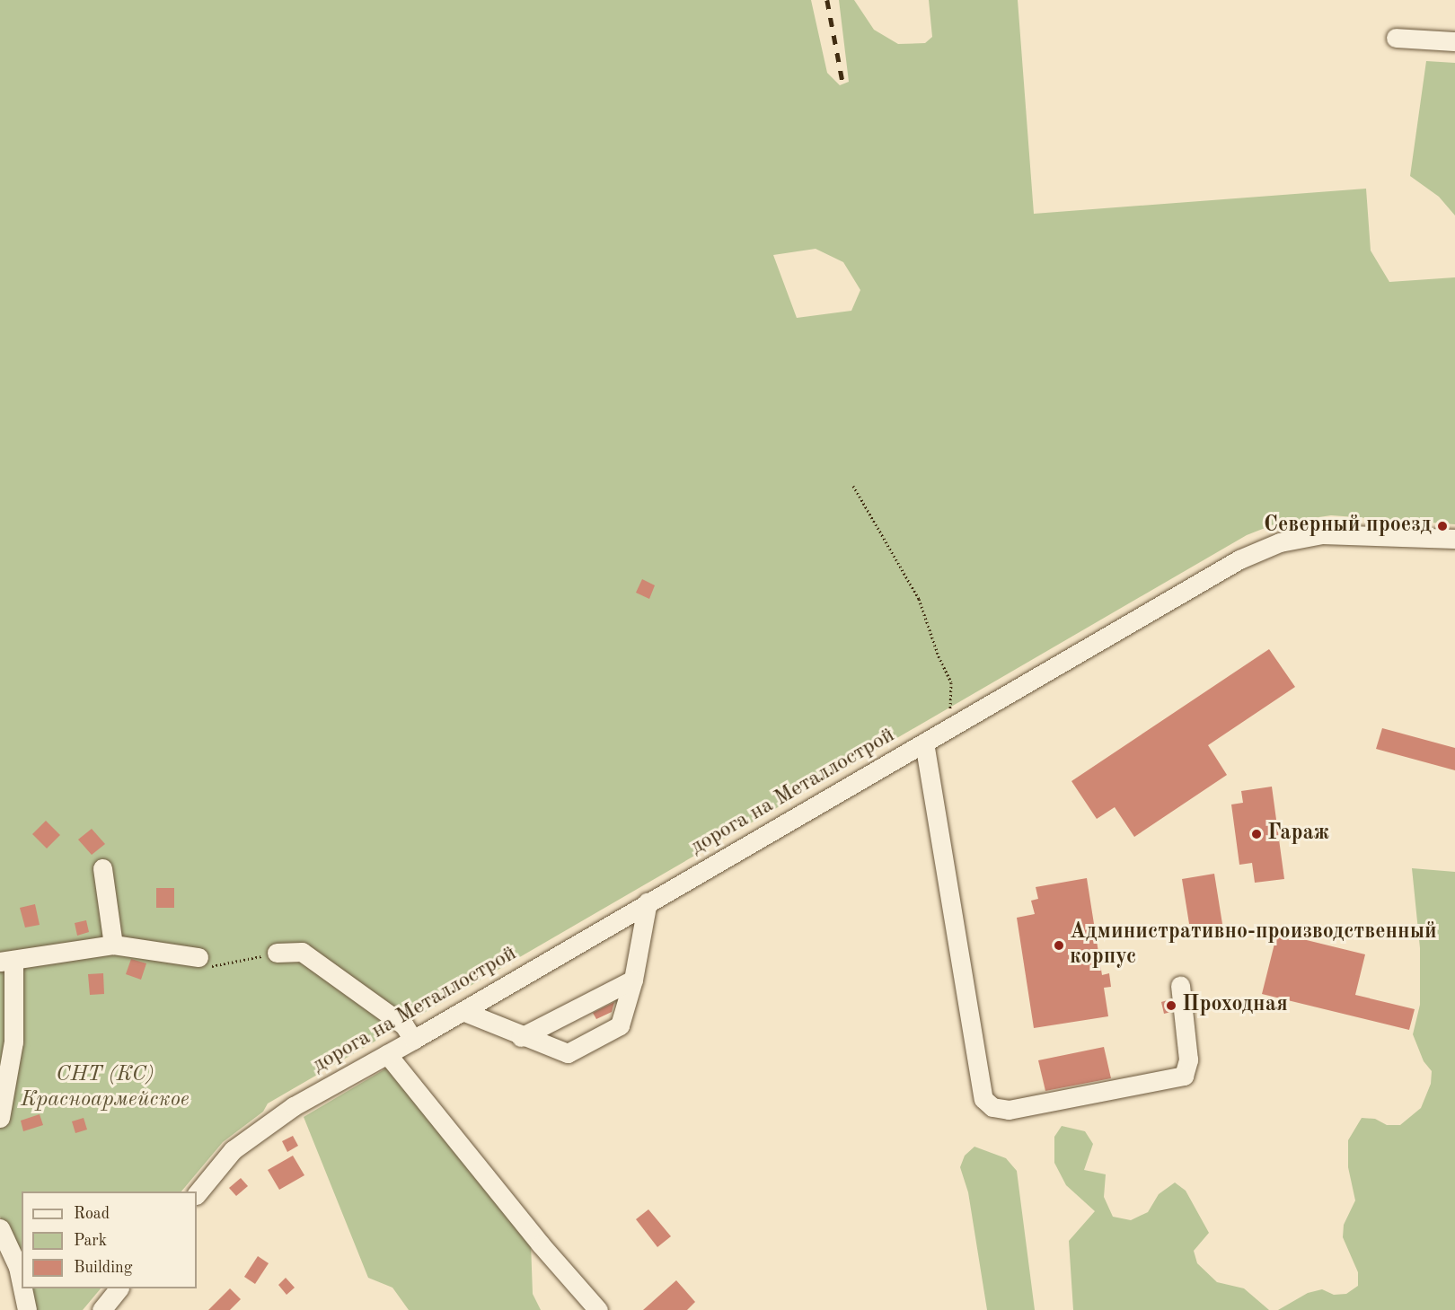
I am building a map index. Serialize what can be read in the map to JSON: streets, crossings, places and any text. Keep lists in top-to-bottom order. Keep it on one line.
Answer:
{"streets":{"street":["дорога на Металлострой"]},"parks":["СНТ (КС) Красноармейское"],"places":["Северный проезд","Гараж","Административно-производственный корпус","Проходная"],"legend":["Road","Park","Building"]}
